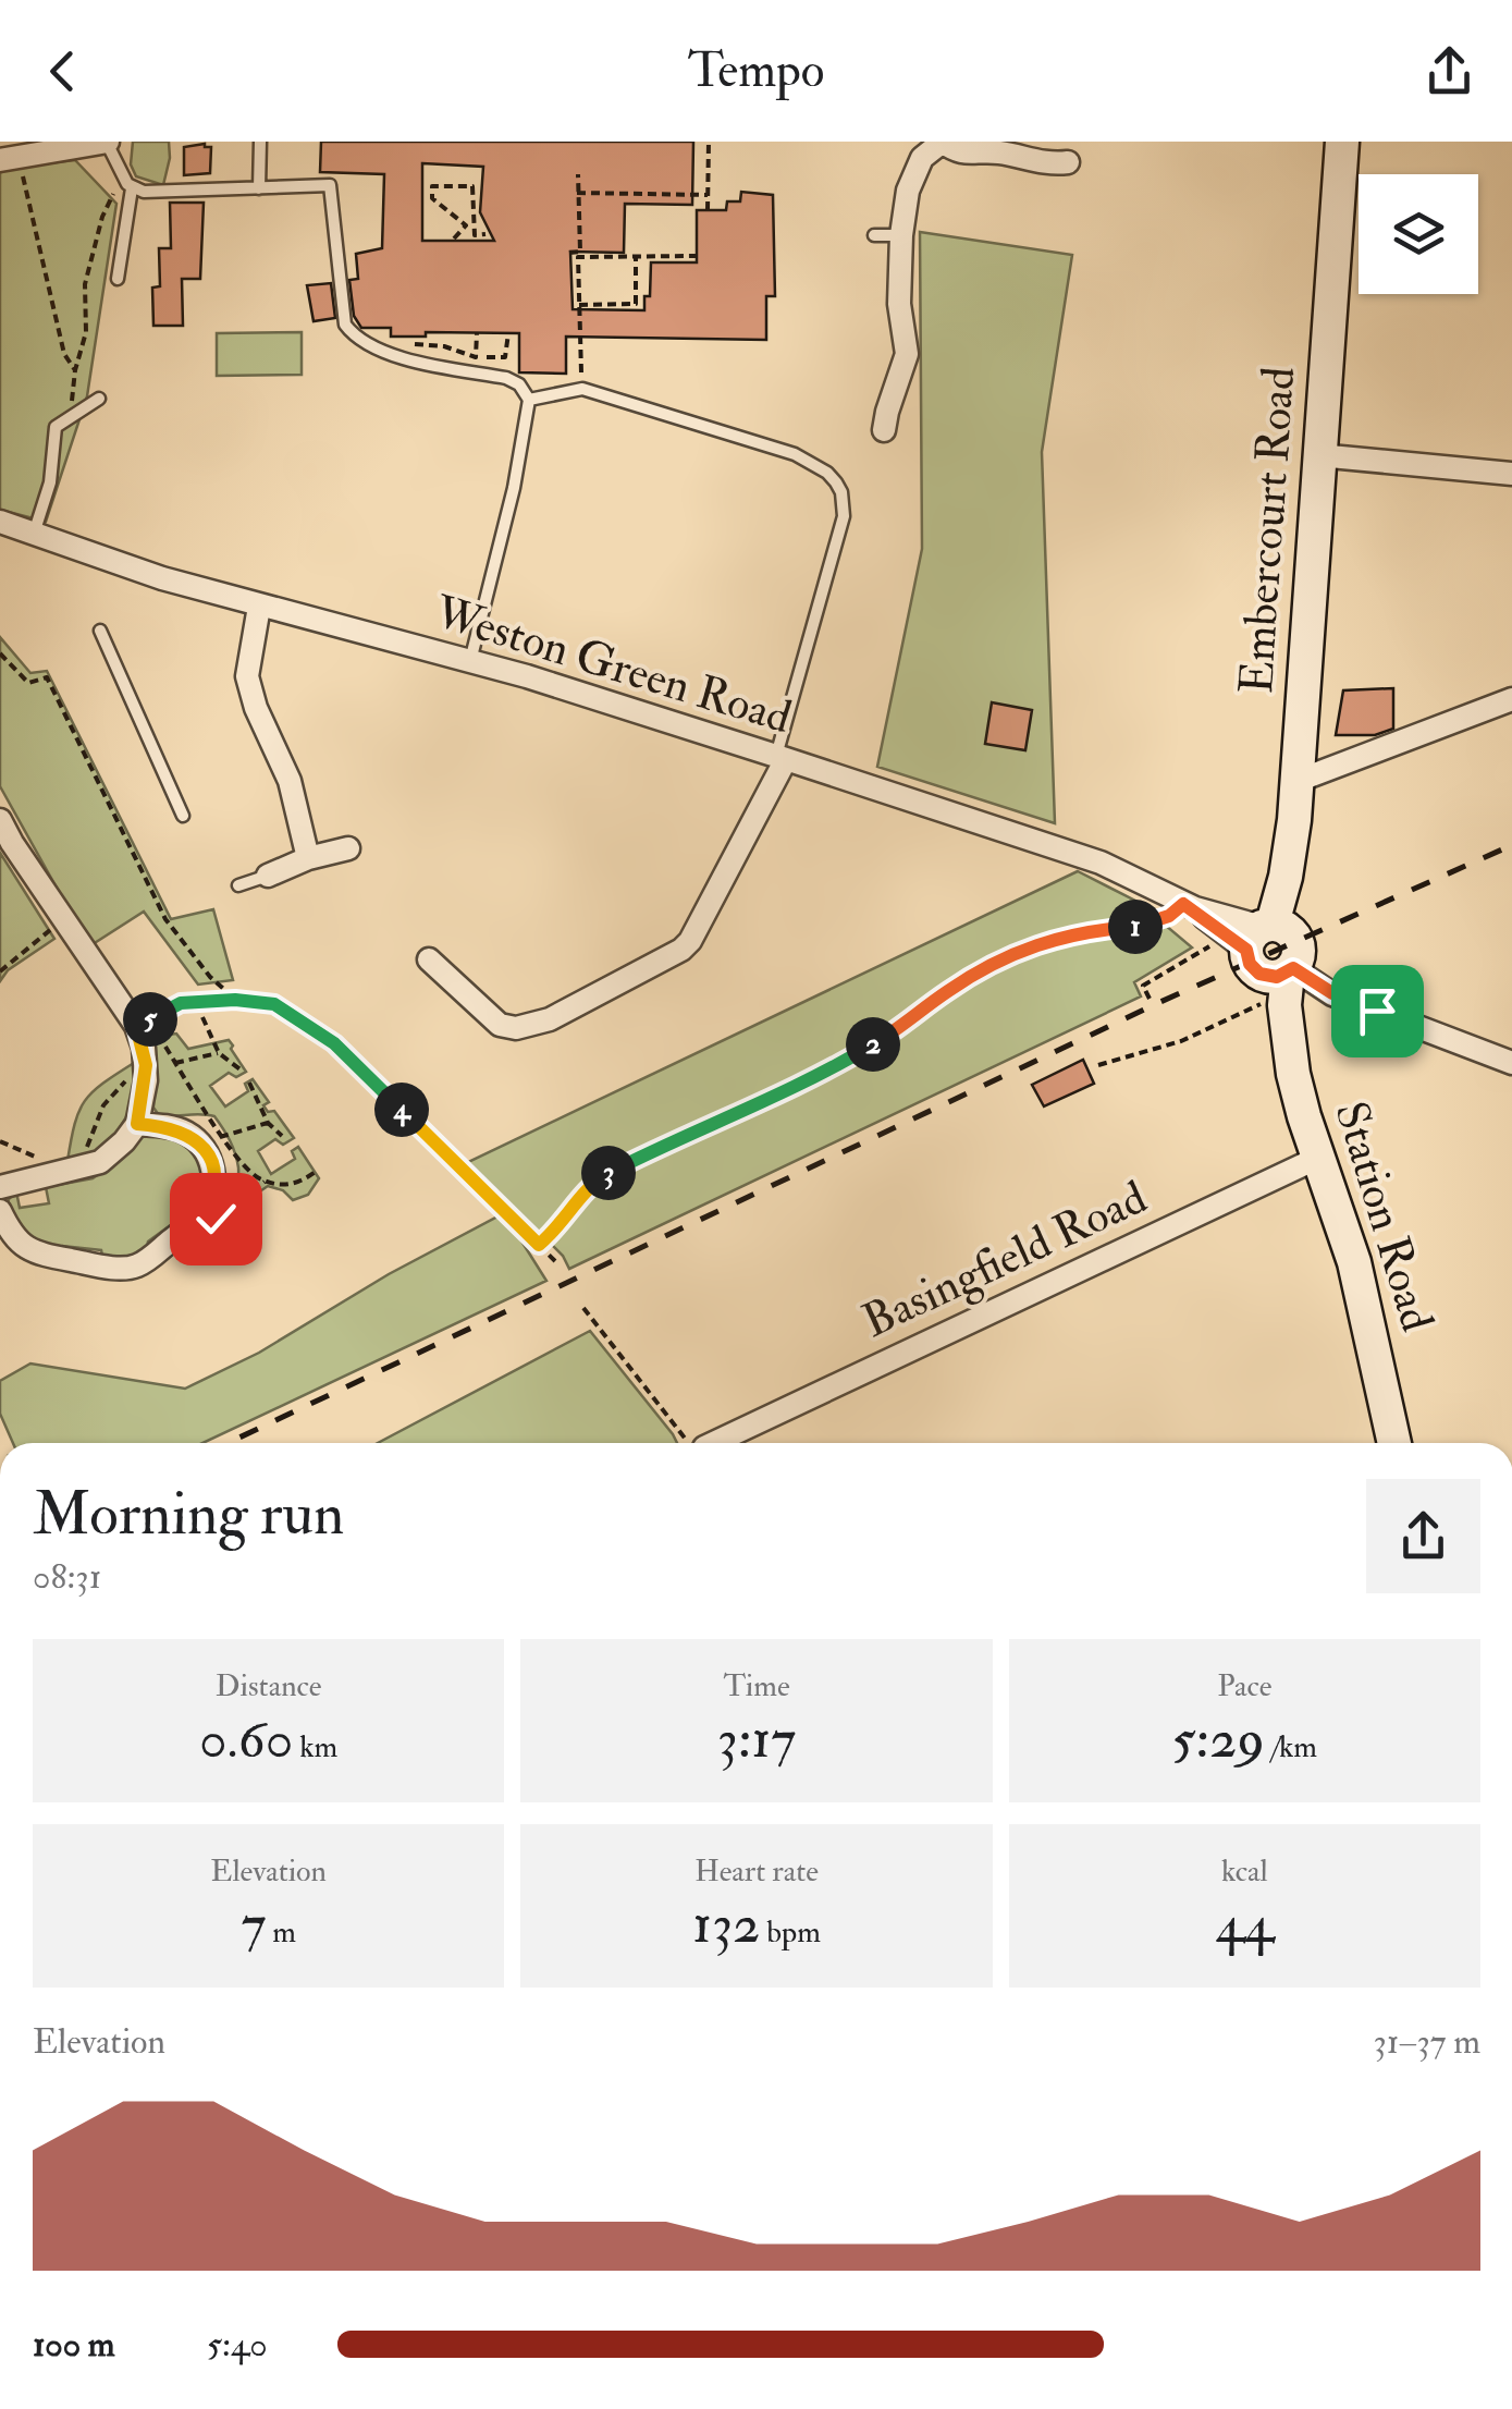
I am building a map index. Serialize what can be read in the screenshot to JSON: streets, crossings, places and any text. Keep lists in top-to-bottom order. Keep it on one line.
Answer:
{"streets":{"main road":["Embercourt Road","Station Road"],"street":["Weston Green Road","Basingfield Road"]},"crossings":[["Embercourt Road","Weston Green Road"],["Embercourt Road","Station Road"],["Weston Green Road","Station Road"],["Station Road","Basingfield Road"]],"page":{"header":"Tempo","pins":["1","5","2","4","3"],"heading":["Morning run","08:31"],"stats":[["Distance","0.60 km"],["Time","3:17"],["Pace","5:29 /km"],["Elevation","7 m"],["Heart rate","132 bpm"],["kcal","44"]],"chart":["Elevation","31–37 m"],"list":[{"name":"100 m","note":"5:40"}]}}
